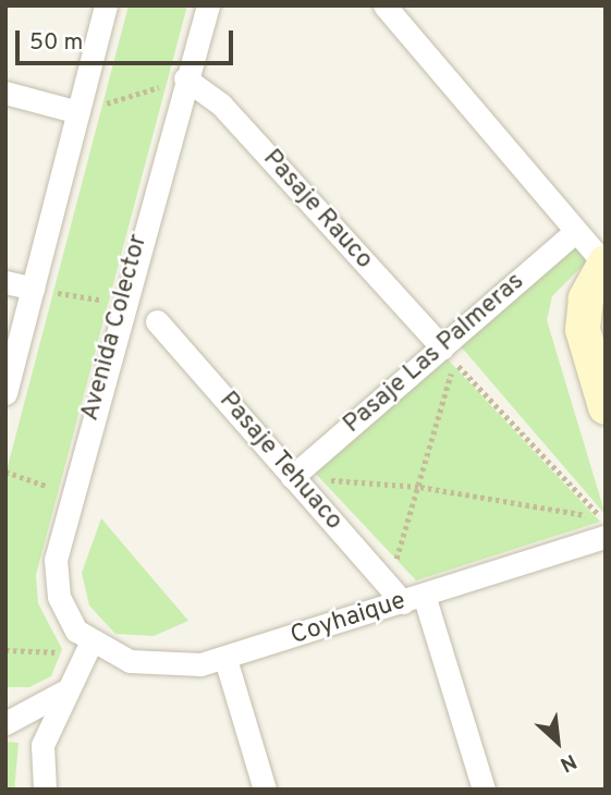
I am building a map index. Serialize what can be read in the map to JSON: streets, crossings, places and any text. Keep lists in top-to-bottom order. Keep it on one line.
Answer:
{"streets":{"street":["Pasaje Rauco","Avenida Colector","Pasaje Las Palmeras","Pasaje Tehuaco","Coyhaique"]},"crossings":[["Pasaje Rauco","Avenida Colector"],["Pasaje Rauco","Pasaje Las Palmeras"],["Avenida Colector","Coyhaique"],["Pasaje Las Palmeras","Pasaje Tehuaco"],["Pasaje Tehuaco","Coyhaique"]],"scale_bar":"50 m","north":"bottom right"}
